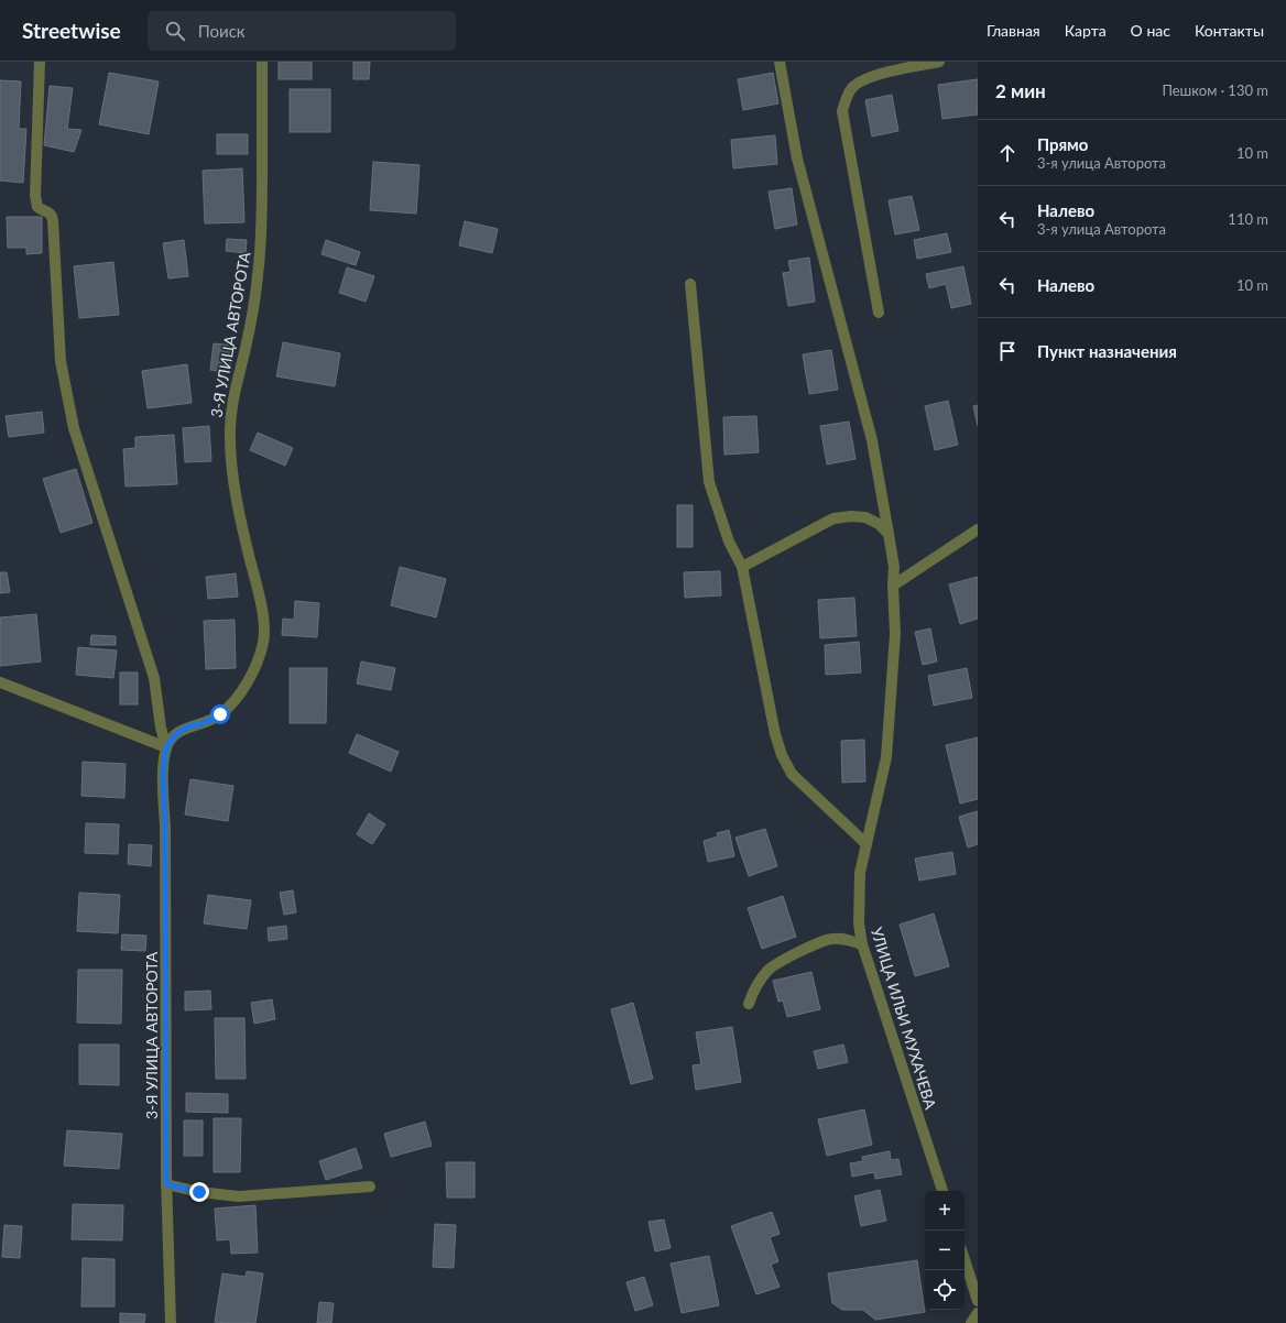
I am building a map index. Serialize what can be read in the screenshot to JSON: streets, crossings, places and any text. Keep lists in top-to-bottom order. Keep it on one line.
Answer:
{"streets":{"street":["3-Я УЛИЦА АВТОРОТА","УЛИЦА ИЛЬИ МУХАЧЕВА"]},"page":{"header":"Streetwise","search":"Поиск","nav":["Главная","Карта","О нас","Контакты"],"heading":["2 мин","Пешком · 130 m"],"list":[["Прямо","3-я улица Авторота","10 m"],["Налево","3-я улица Авторота","110 m"],["Налево","10 m"],"Пункт назначения"],"map_buttons":["+","−"]}}
